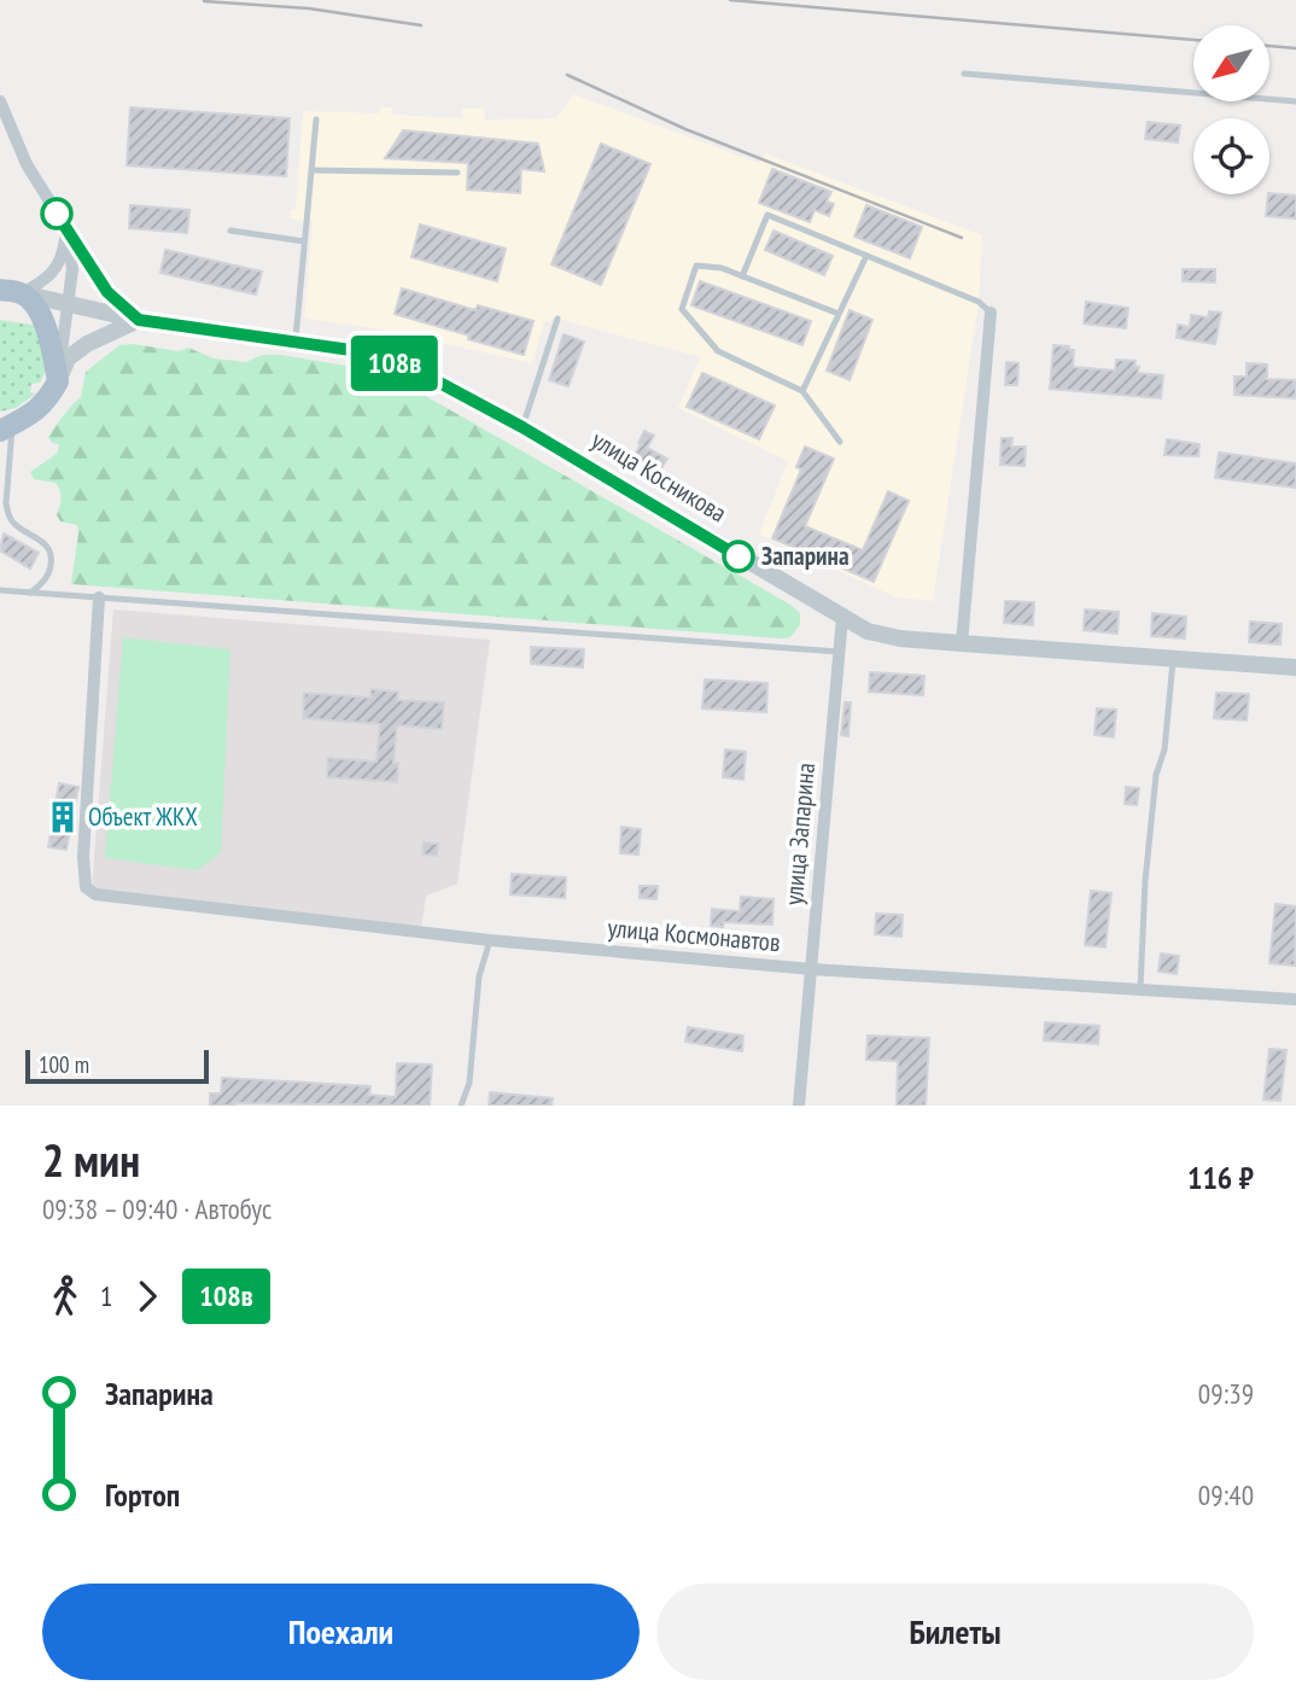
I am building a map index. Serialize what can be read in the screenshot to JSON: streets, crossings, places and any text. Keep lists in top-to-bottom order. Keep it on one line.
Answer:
{"streets":{"street":["улица Косникова","улица Запарина","улица Космонавтов"]},"crossings":[["улица Косникова","улица Запарина"],["улица Запарина","улица Космонавтов"]],"places":{"other":["Запарина"],"building":["Объект ЖКХ"]},"lines":["bus line 108в"],"scale_bar":"100 m","north":"bottom left","page":{"on_map":"108в","scale":"100 m","heading":["2 мин","09:38 – 09:40 · Автобус","116 ₽"],"legs":["1","108в"],"list":[{"name":"Запарина","value":"09:39"},{"name":"Гортоп","value":"09:40"}],"buttons":["Поехали","Билеты"]}}
